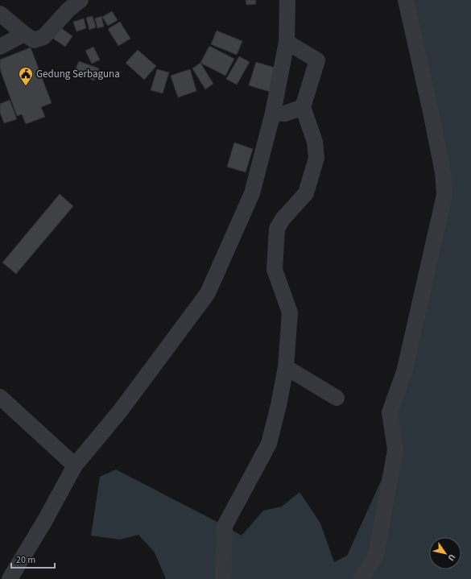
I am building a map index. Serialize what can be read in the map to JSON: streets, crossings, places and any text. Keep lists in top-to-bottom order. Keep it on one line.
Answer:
{"places":{"public building":["Gedung Serbaguna"]},"scale_bar":"20 m","north":"bottom right"}
